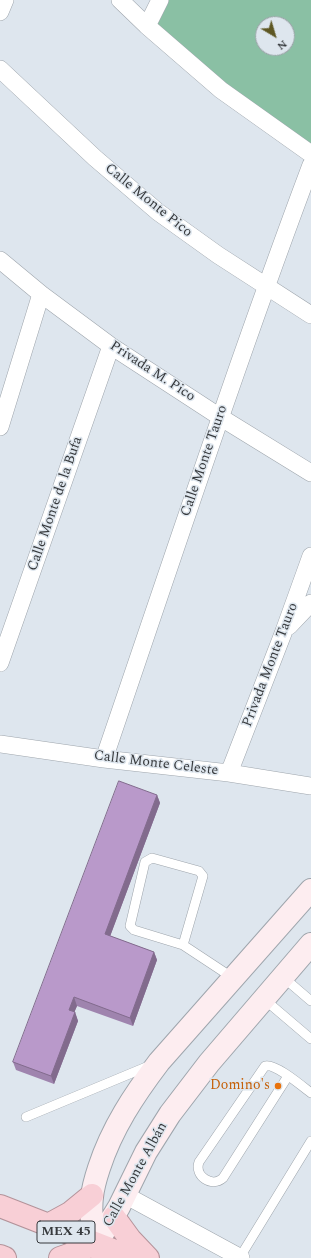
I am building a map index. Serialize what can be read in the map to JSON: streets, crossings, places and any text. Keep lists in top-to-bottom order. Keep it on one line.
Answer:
{"streets":{"highway":["MEX 45"],"main road":["Calle Monte Albán"],"street":["Calle Monte Pico","Privada M. Pico","Calle Monte Tauro","Calle Monte de la Bufa","Privada Monte Tauro","Calle Monte Celeste"]},"crossings":[["Calle Monte Pico","Calle Monte Tauro"],["Privada M. Pico","Calle Monte Tauro"],["Privada M. Pico","Calle Monte de la Bufa"],["Calle Monte Tauro","Calle Monte Celeste"],["Privada Monte Tauro","Calle Monte Celeste"],["Calle Monte Albán","MEX 45"]],"places":["Domino's"],"north":"bottom right"}
